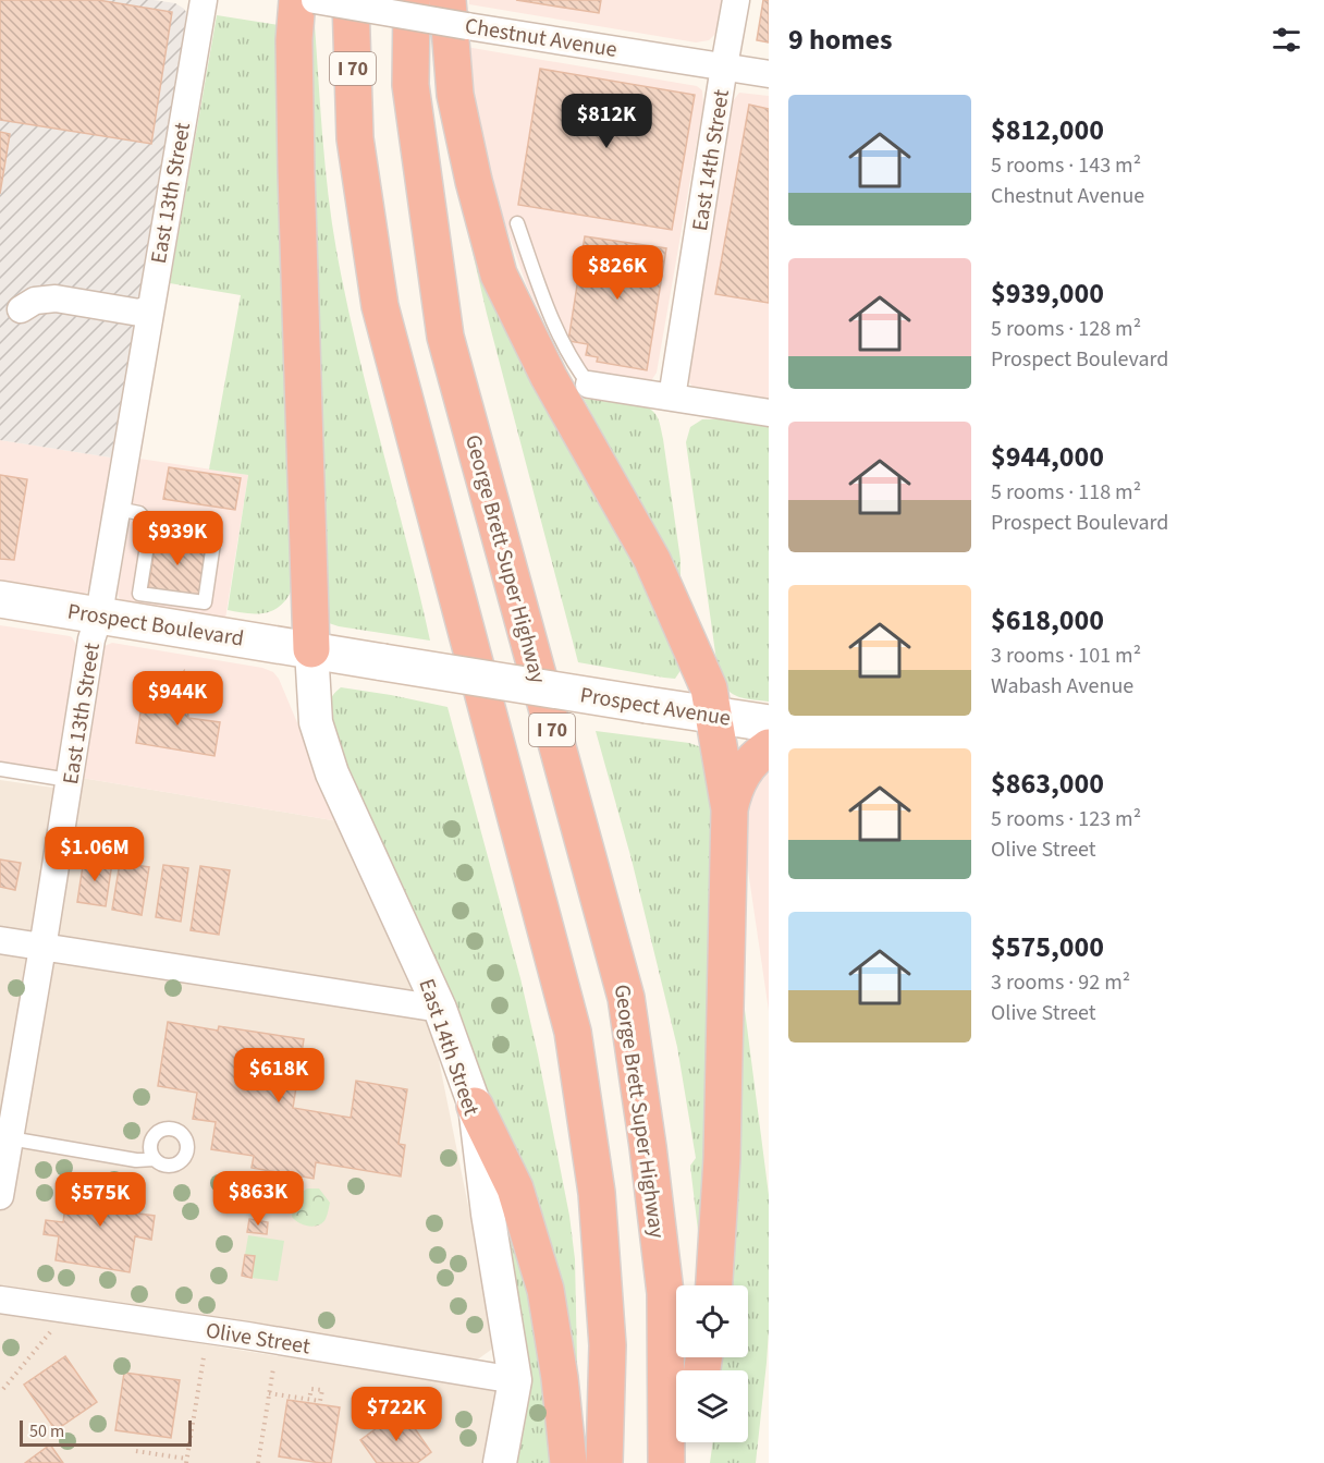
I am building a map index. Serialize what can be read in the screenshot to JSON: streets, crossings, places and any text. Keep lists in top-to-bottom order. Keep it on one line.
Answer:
{"streets":{"highway":["I 70","George Brett Super Highway"],"main road":["Prospect Boulevard","Prospect Avenue"],"street":["Chestnut Avenue","East 14th Street","East 13th Street","Olive Street"]},"crossings":[["Chestnut Avenue","East 14th Street"],["East 14th Street","Prospect Boulevard"],["East 14th Street","Prospect Avenue"],["East 14th Street","Olive Street"],["East 13th Street","Prospect Boulevard"],["Prospect Boulevard","Prospect Avenue"]],"scale_bar":"50 m","page":{"heading":"9 homes","list":[{"name":"$812,000","note":"5 rooms · 143 m² · Chestnut Avenue"},{"name":"$939,000","note":"5 rooms · 128 m² · Prospect Boulevard"},{"name":"$944,000","note":"5 rooms · 118 m² · Prospect Boulevard"},{"name":"$618,000","note":"3 rooms · 101 m² · Wabash Avenue"},{"name":"$863,000","note":"5 rooms · 123 m² · Olive Street"},{"name":"$575,000","note":"3 rooms · 92 m² · Olive Street"}],"price":["$812K","$826K","$939K","$944K","$1.06M","$618K","$863K","$575K","$722K"],"scale":"50 m"}}
